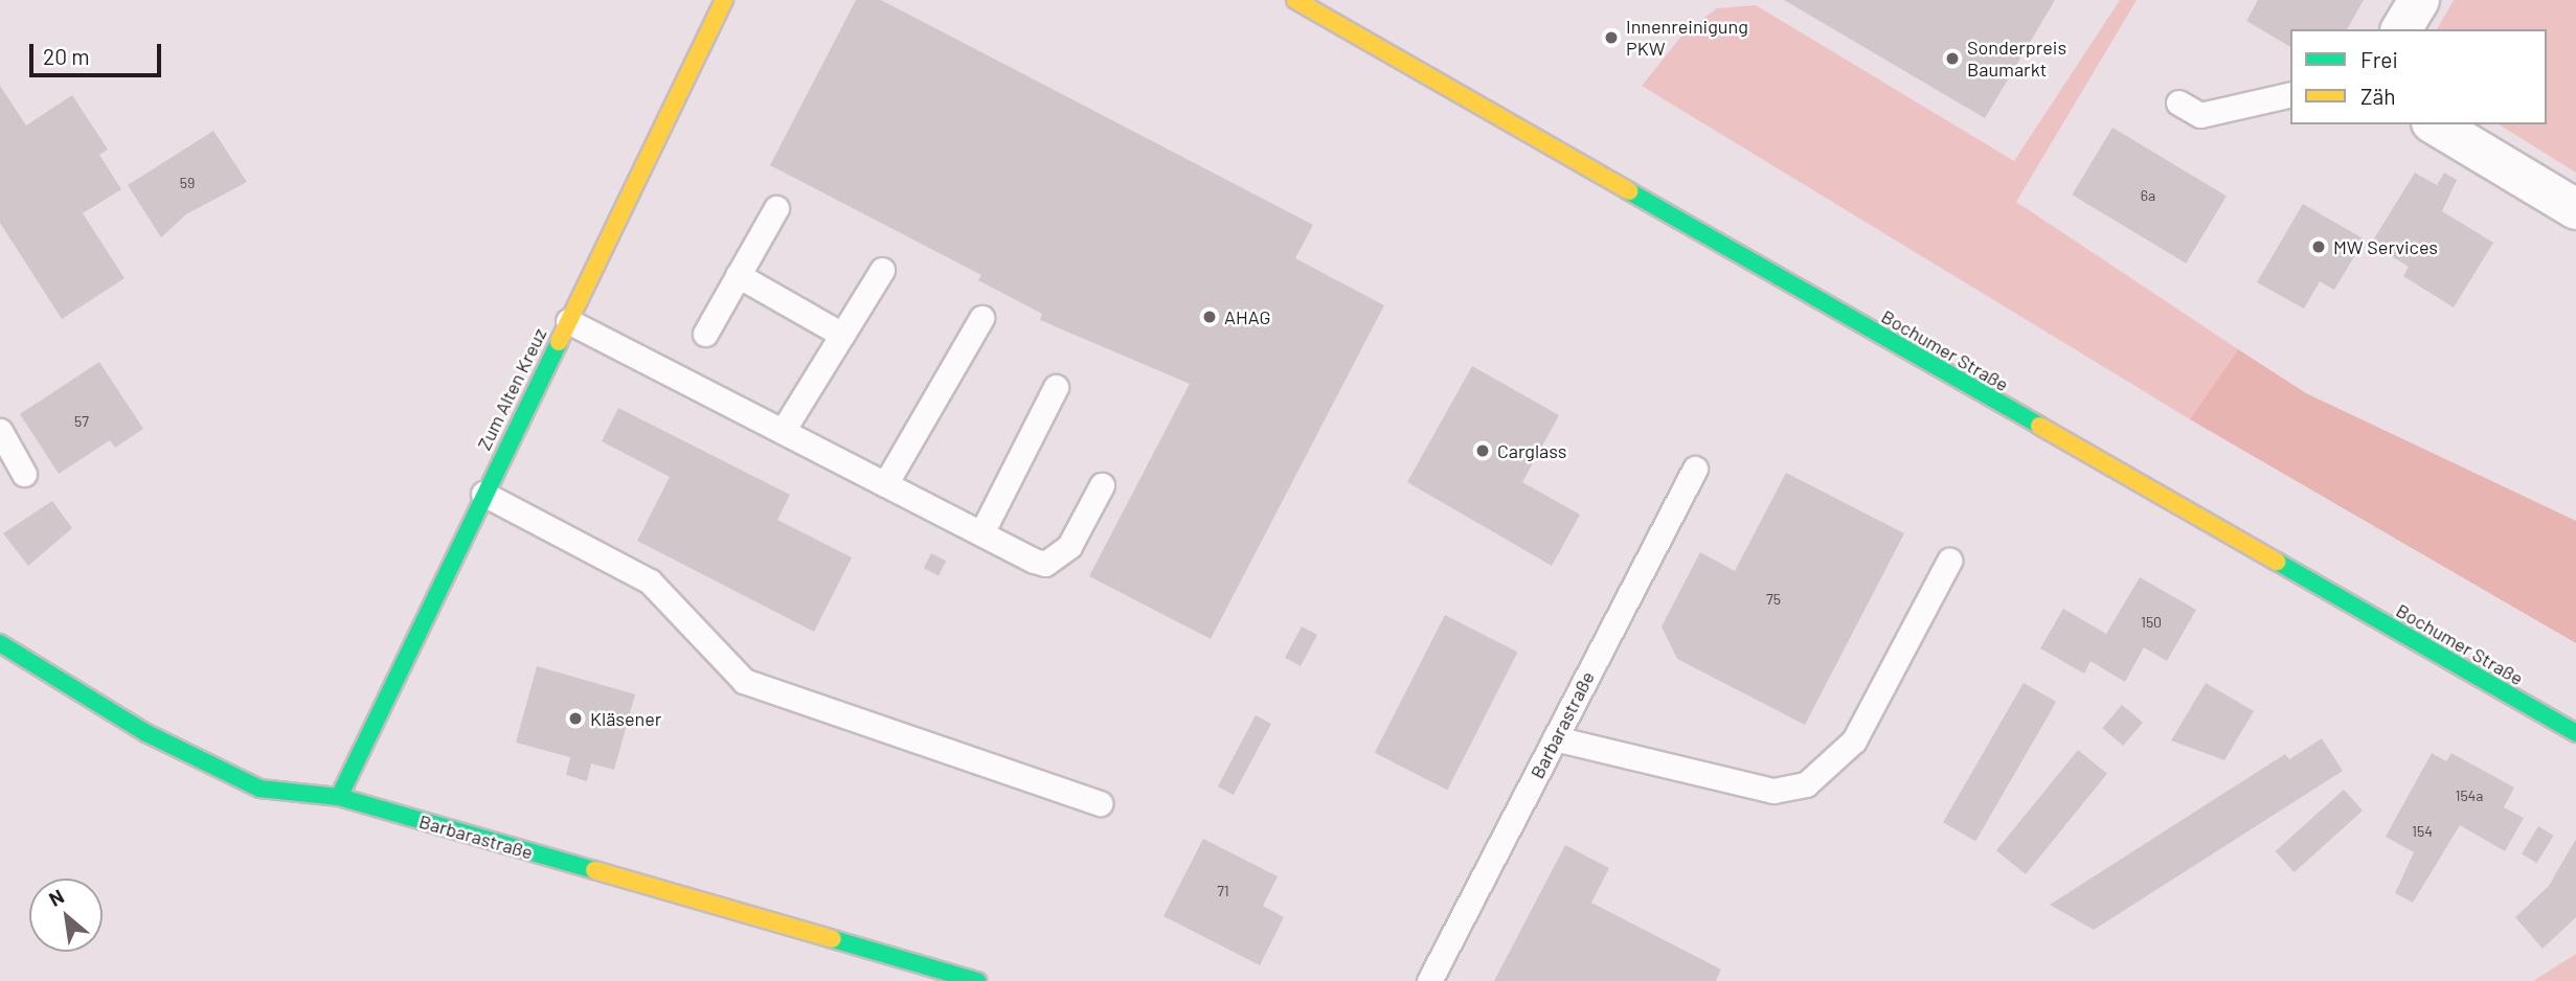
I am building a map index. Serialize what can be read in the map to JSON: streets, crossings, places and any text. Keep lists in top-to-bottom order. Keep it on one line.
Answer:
{"streets":{"street":["Bochumer Straße","Zum Alten Kreuz","Barbarastraße"]},"crossings":[["Zum Alten Kreuz","Barbarastraße"]],"places":["Innenreinigung PKW","Sonderpreis Baumarkt","MW Services","AHAG","Carglass","Kläsener"],"house_numbers":["59","6a","57","75","150","154a","154","71"],"legend":["Frei","Zäh"],"scale_bar":"20 m","north":"top left"}
